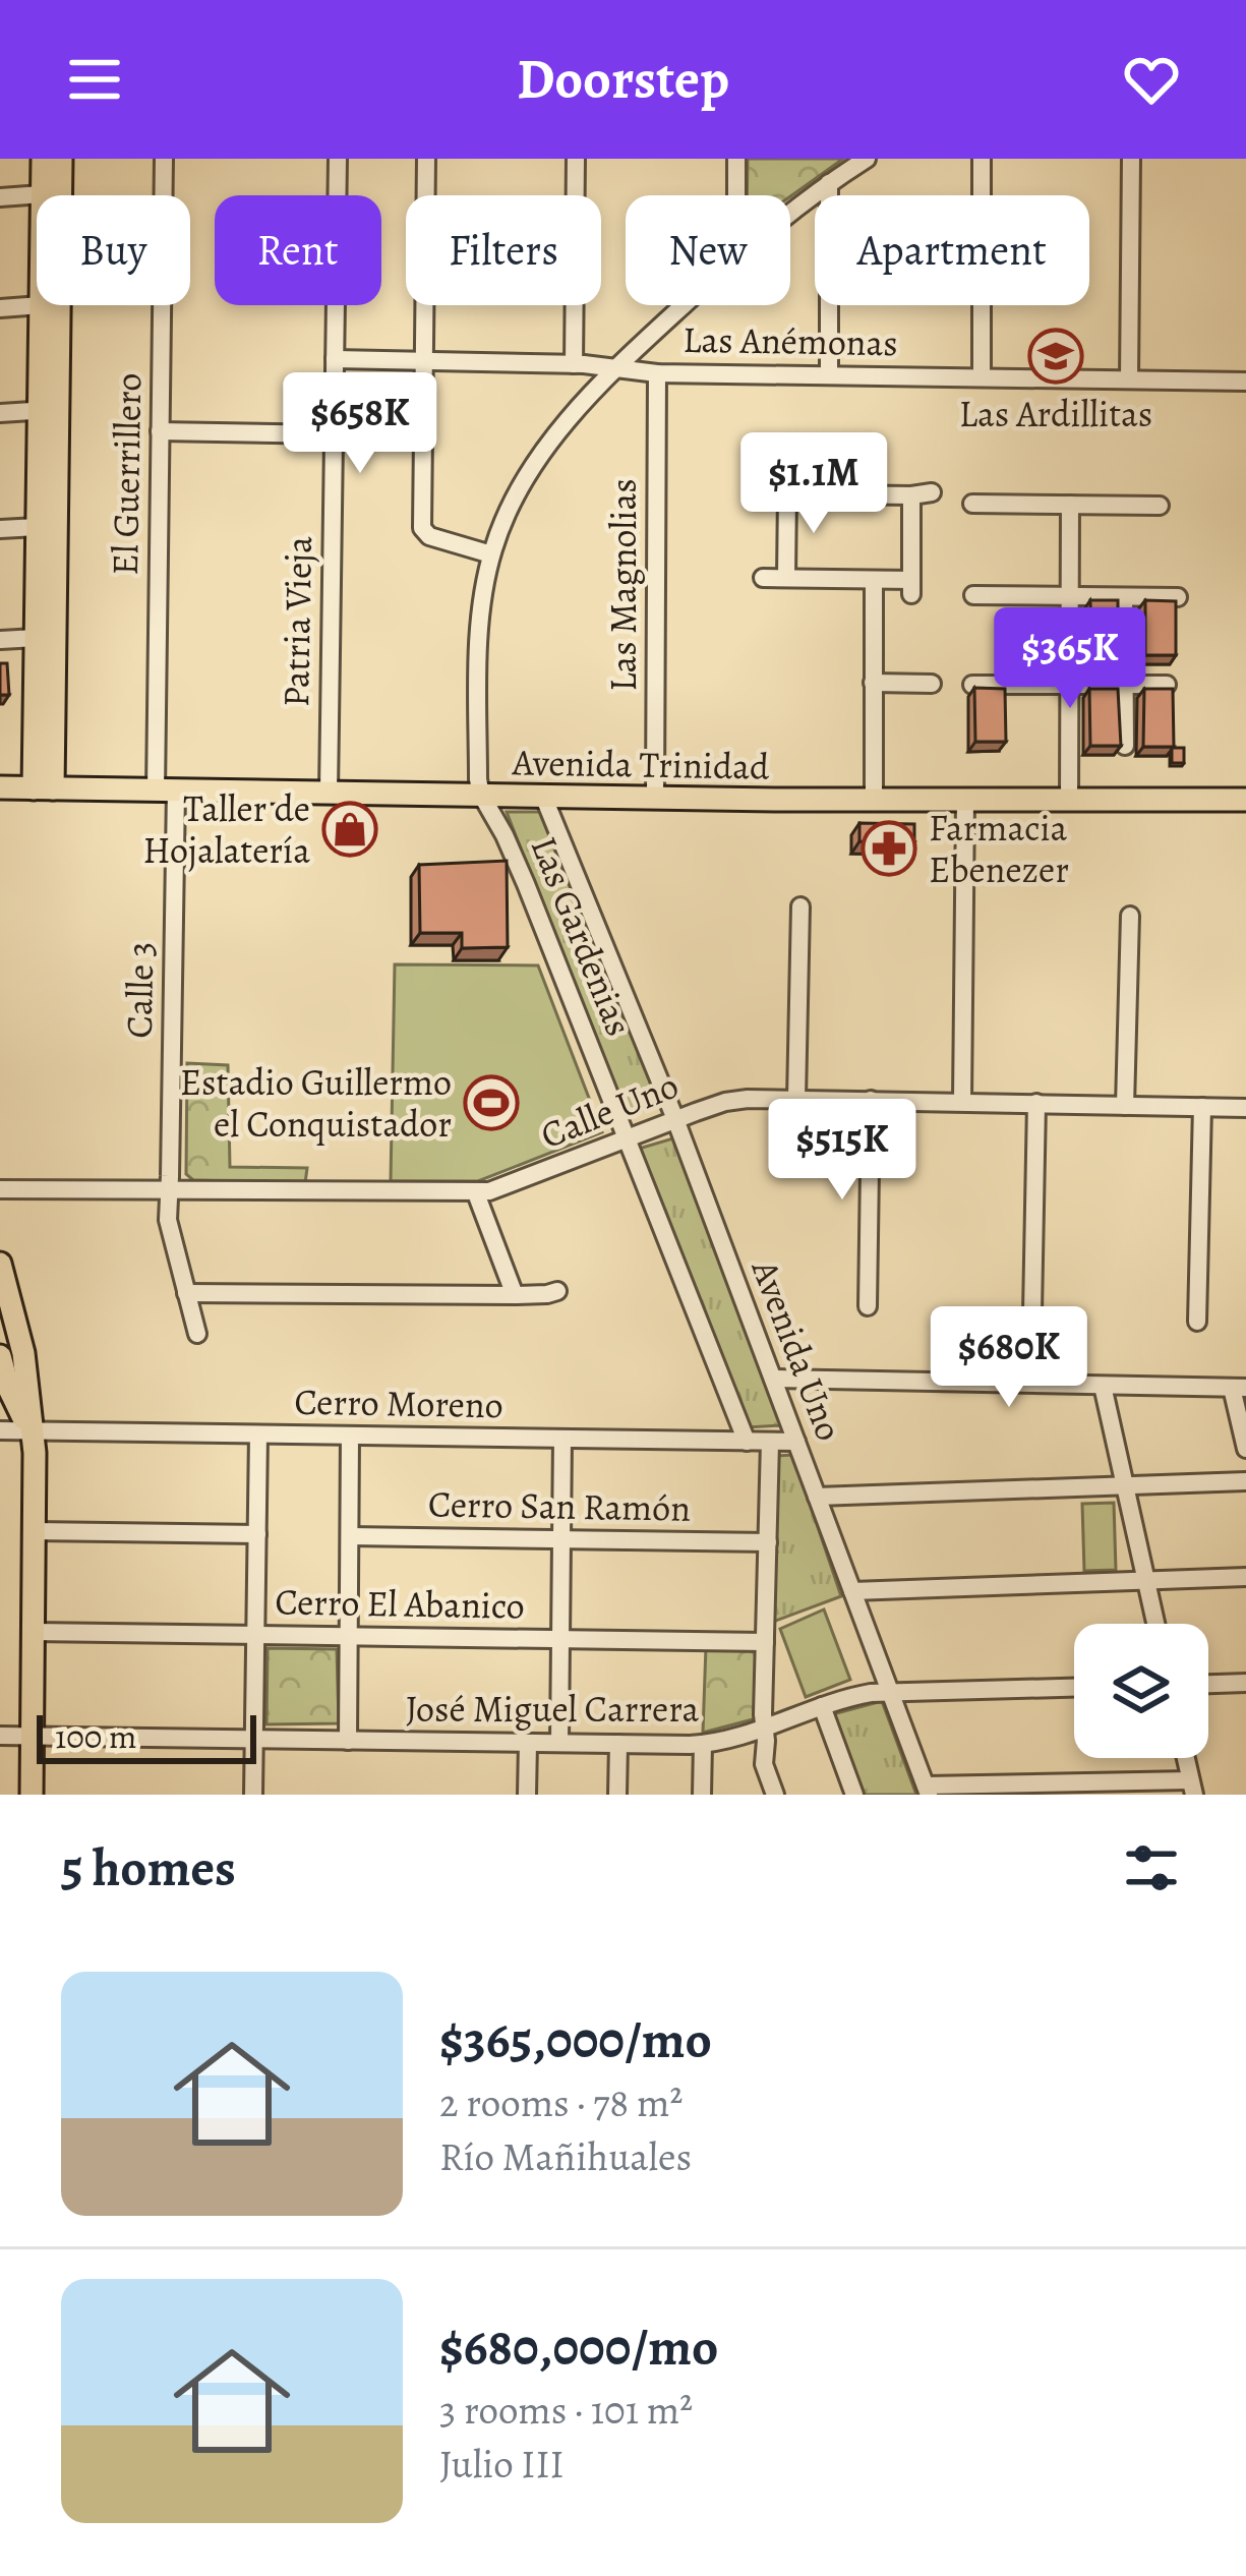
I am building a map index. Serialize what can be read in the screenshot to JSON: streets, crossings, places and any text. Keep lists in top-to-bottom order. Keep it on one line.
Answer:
{"streets":{"main road":["Avenida Trinidad"],"street":["Las Anémonas","El Guerrillero","Las Magnolias","Patria Vieja","Las Gardenias","Calle 3","Calle Uno","Avenida Uno","Cerro Moreno","Cerro San Ramón","Cerro El Abanico","José Miguel Carrera"]},"crossings":[["Las Anémonas","Las Magnolias"],["Las Anémonas","Patria Vieja"],["Las Anémonas","Las Gardenias"],["El Guerrillero","Avenida Trinidad"],["El Guerrillero","Calle 3"],["Las Magnolias","Avenida Trinidad"],["Patria Vieja","Avenida Trinidad"],["Avenida Trinidad","Las Gardenias"],["Avenida Trinidad","Calle 3"],["Avenida Trinidad","Avenida Uno"],["Las Gardenias","Calle Uno"],["Las Gardenias","Cerro Moreno"],["Calle 3","Calle Uno"],["Calle Uno","Avenida Uno"],["Avenida Uno","Cerro Moreno"],["Avenida Uno","José Miguel Carrera"]],"places":{"school or university":["Las Ardillitas"],"shop":["Taller de Hojalatería"],"pharmacy":["Farmacia Ebenezer"],"sports":["Estadio Guillermo el Conquistador"]},"scale_bar":"100 m","page":{"header":"Doorstep","chip":["Buy","Rent","Filters","New","Apartment"],"price":["$658K","$1.1M","$365K","$515K","$680K"],"scale":"100 m","heading":"5 homes","list":[{"name":"$365,000/mo","note":"2 rooms · 78 m² · Río Mañihuales"},{"name":"$680,000/mo","note":"3 rooms · 101 m² · Julio III"}]}}
